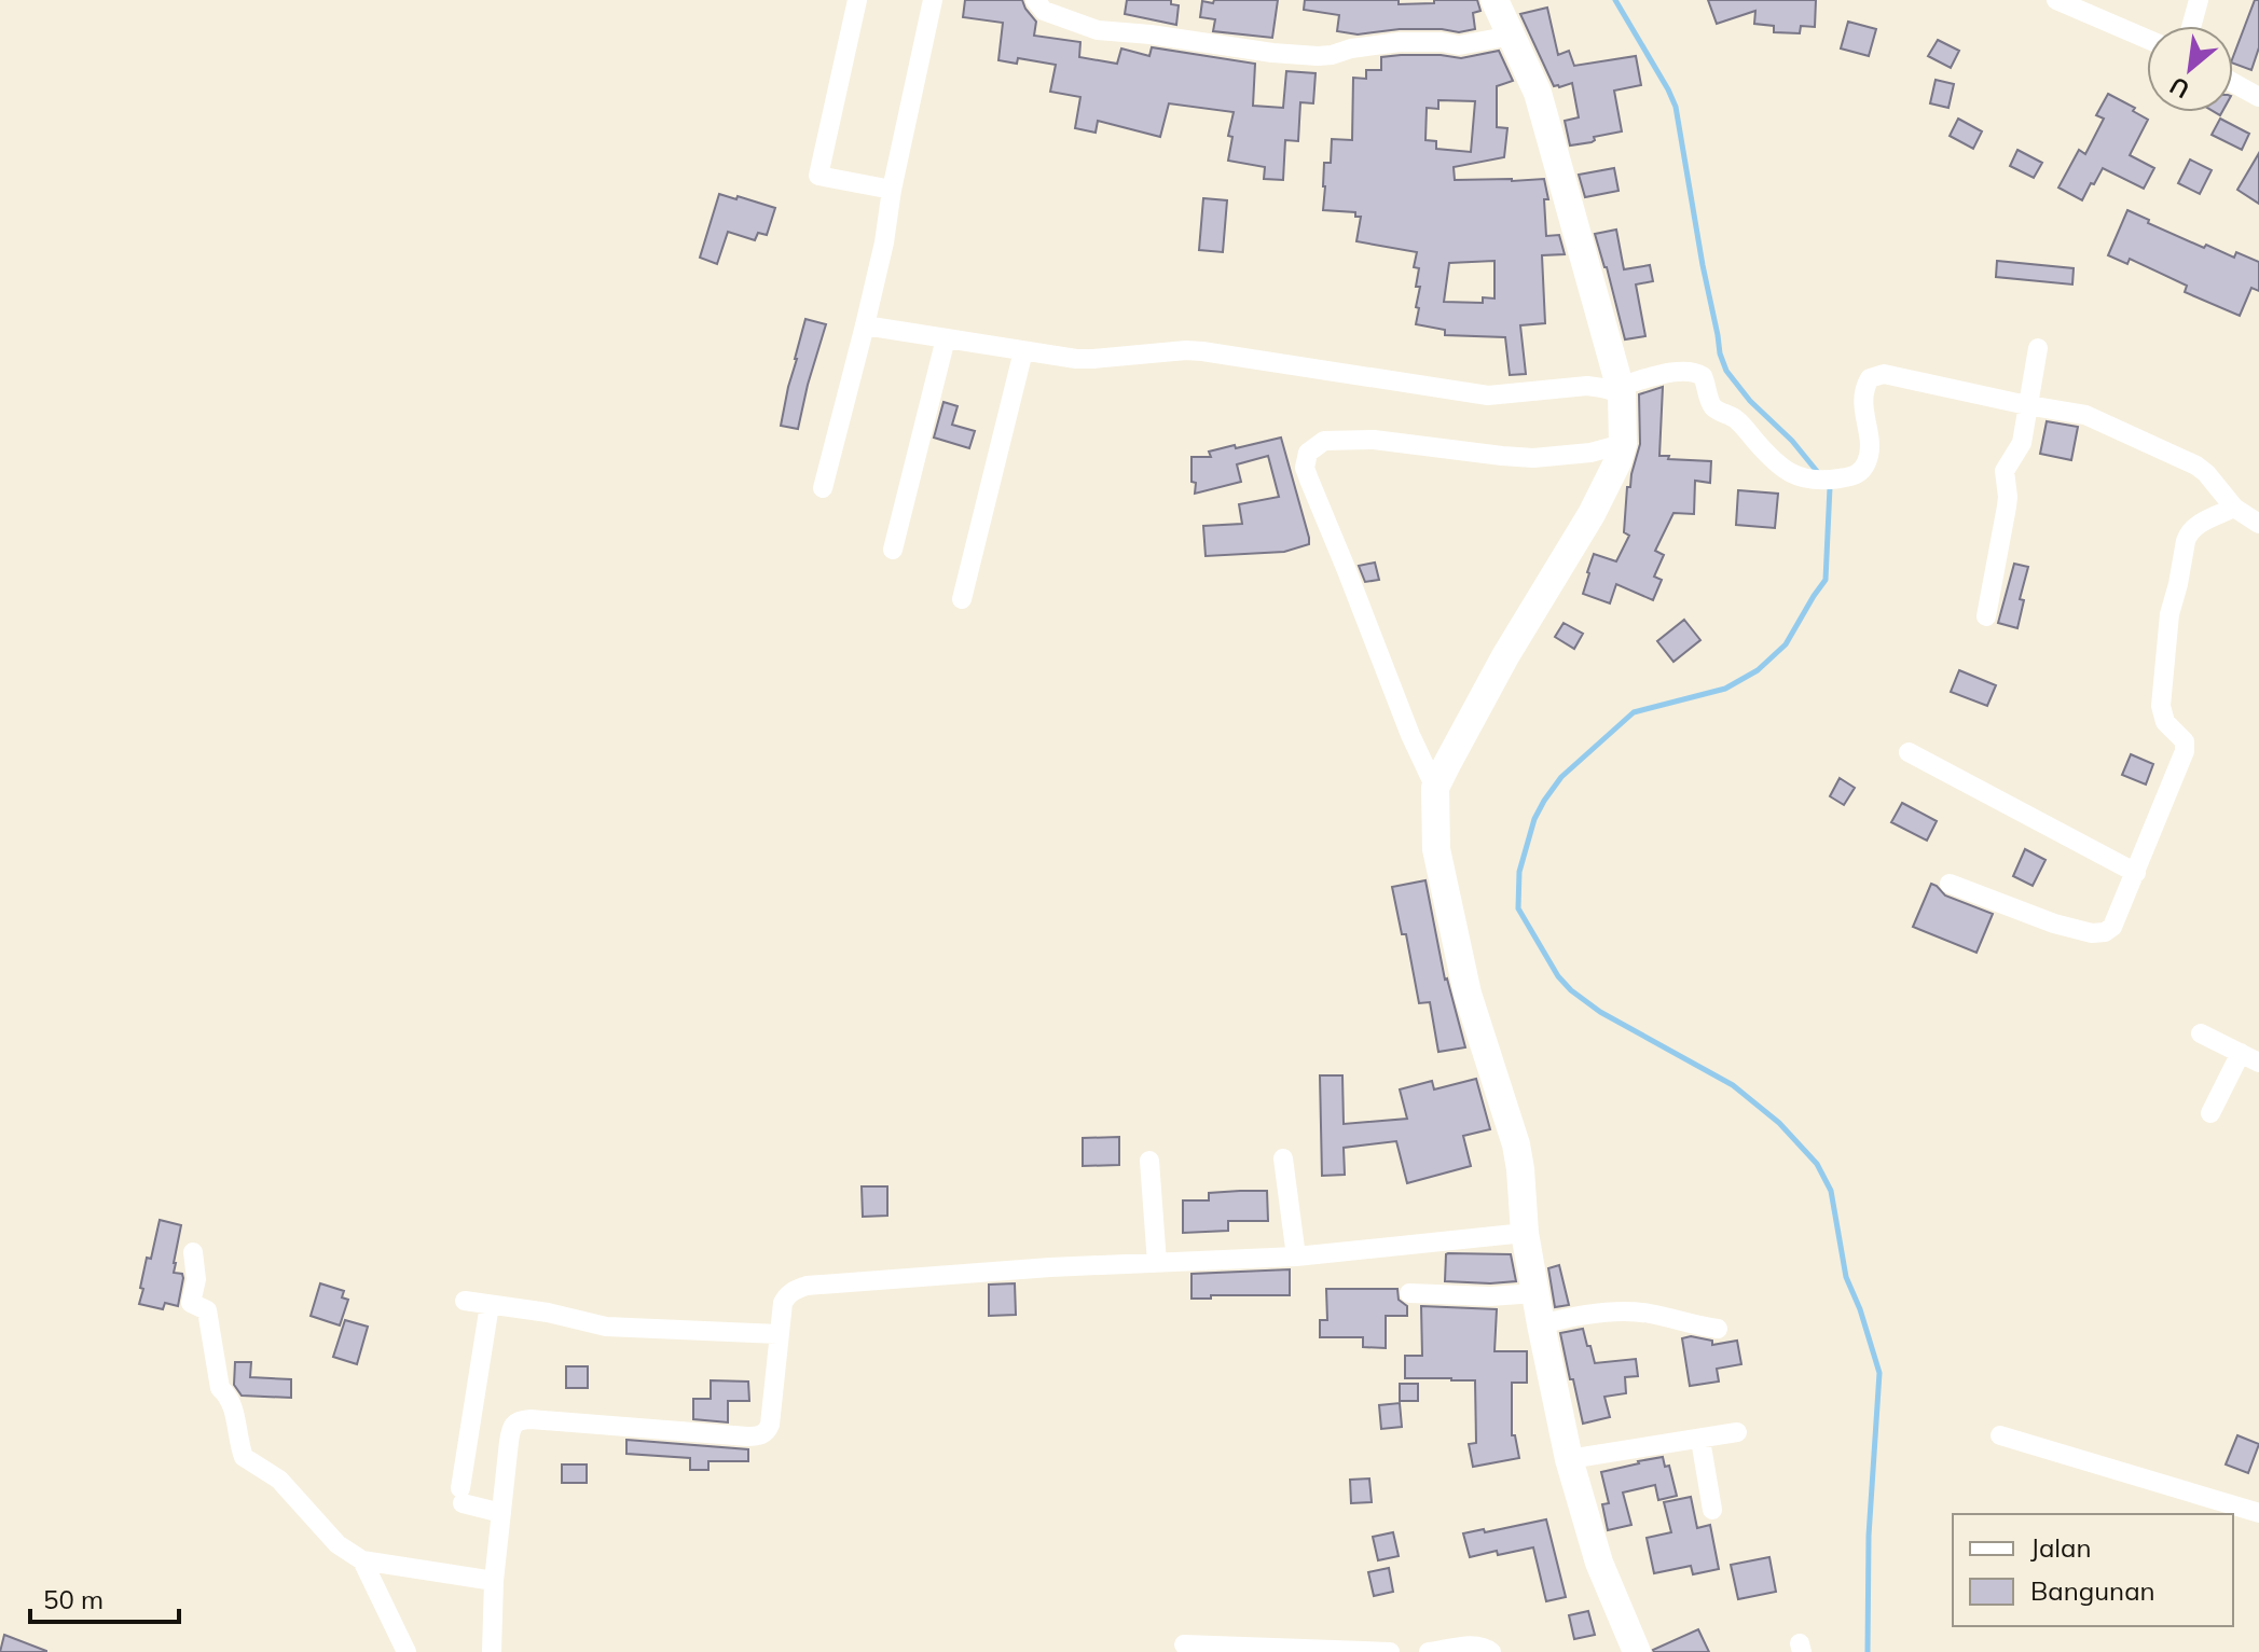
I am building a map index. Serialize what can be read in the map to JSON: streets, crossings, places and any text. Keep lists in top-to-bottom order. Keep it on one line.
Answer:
{"legend":["Jalan","Bangunan"],"scale_bar":"50 m","north":"bottom left"}
